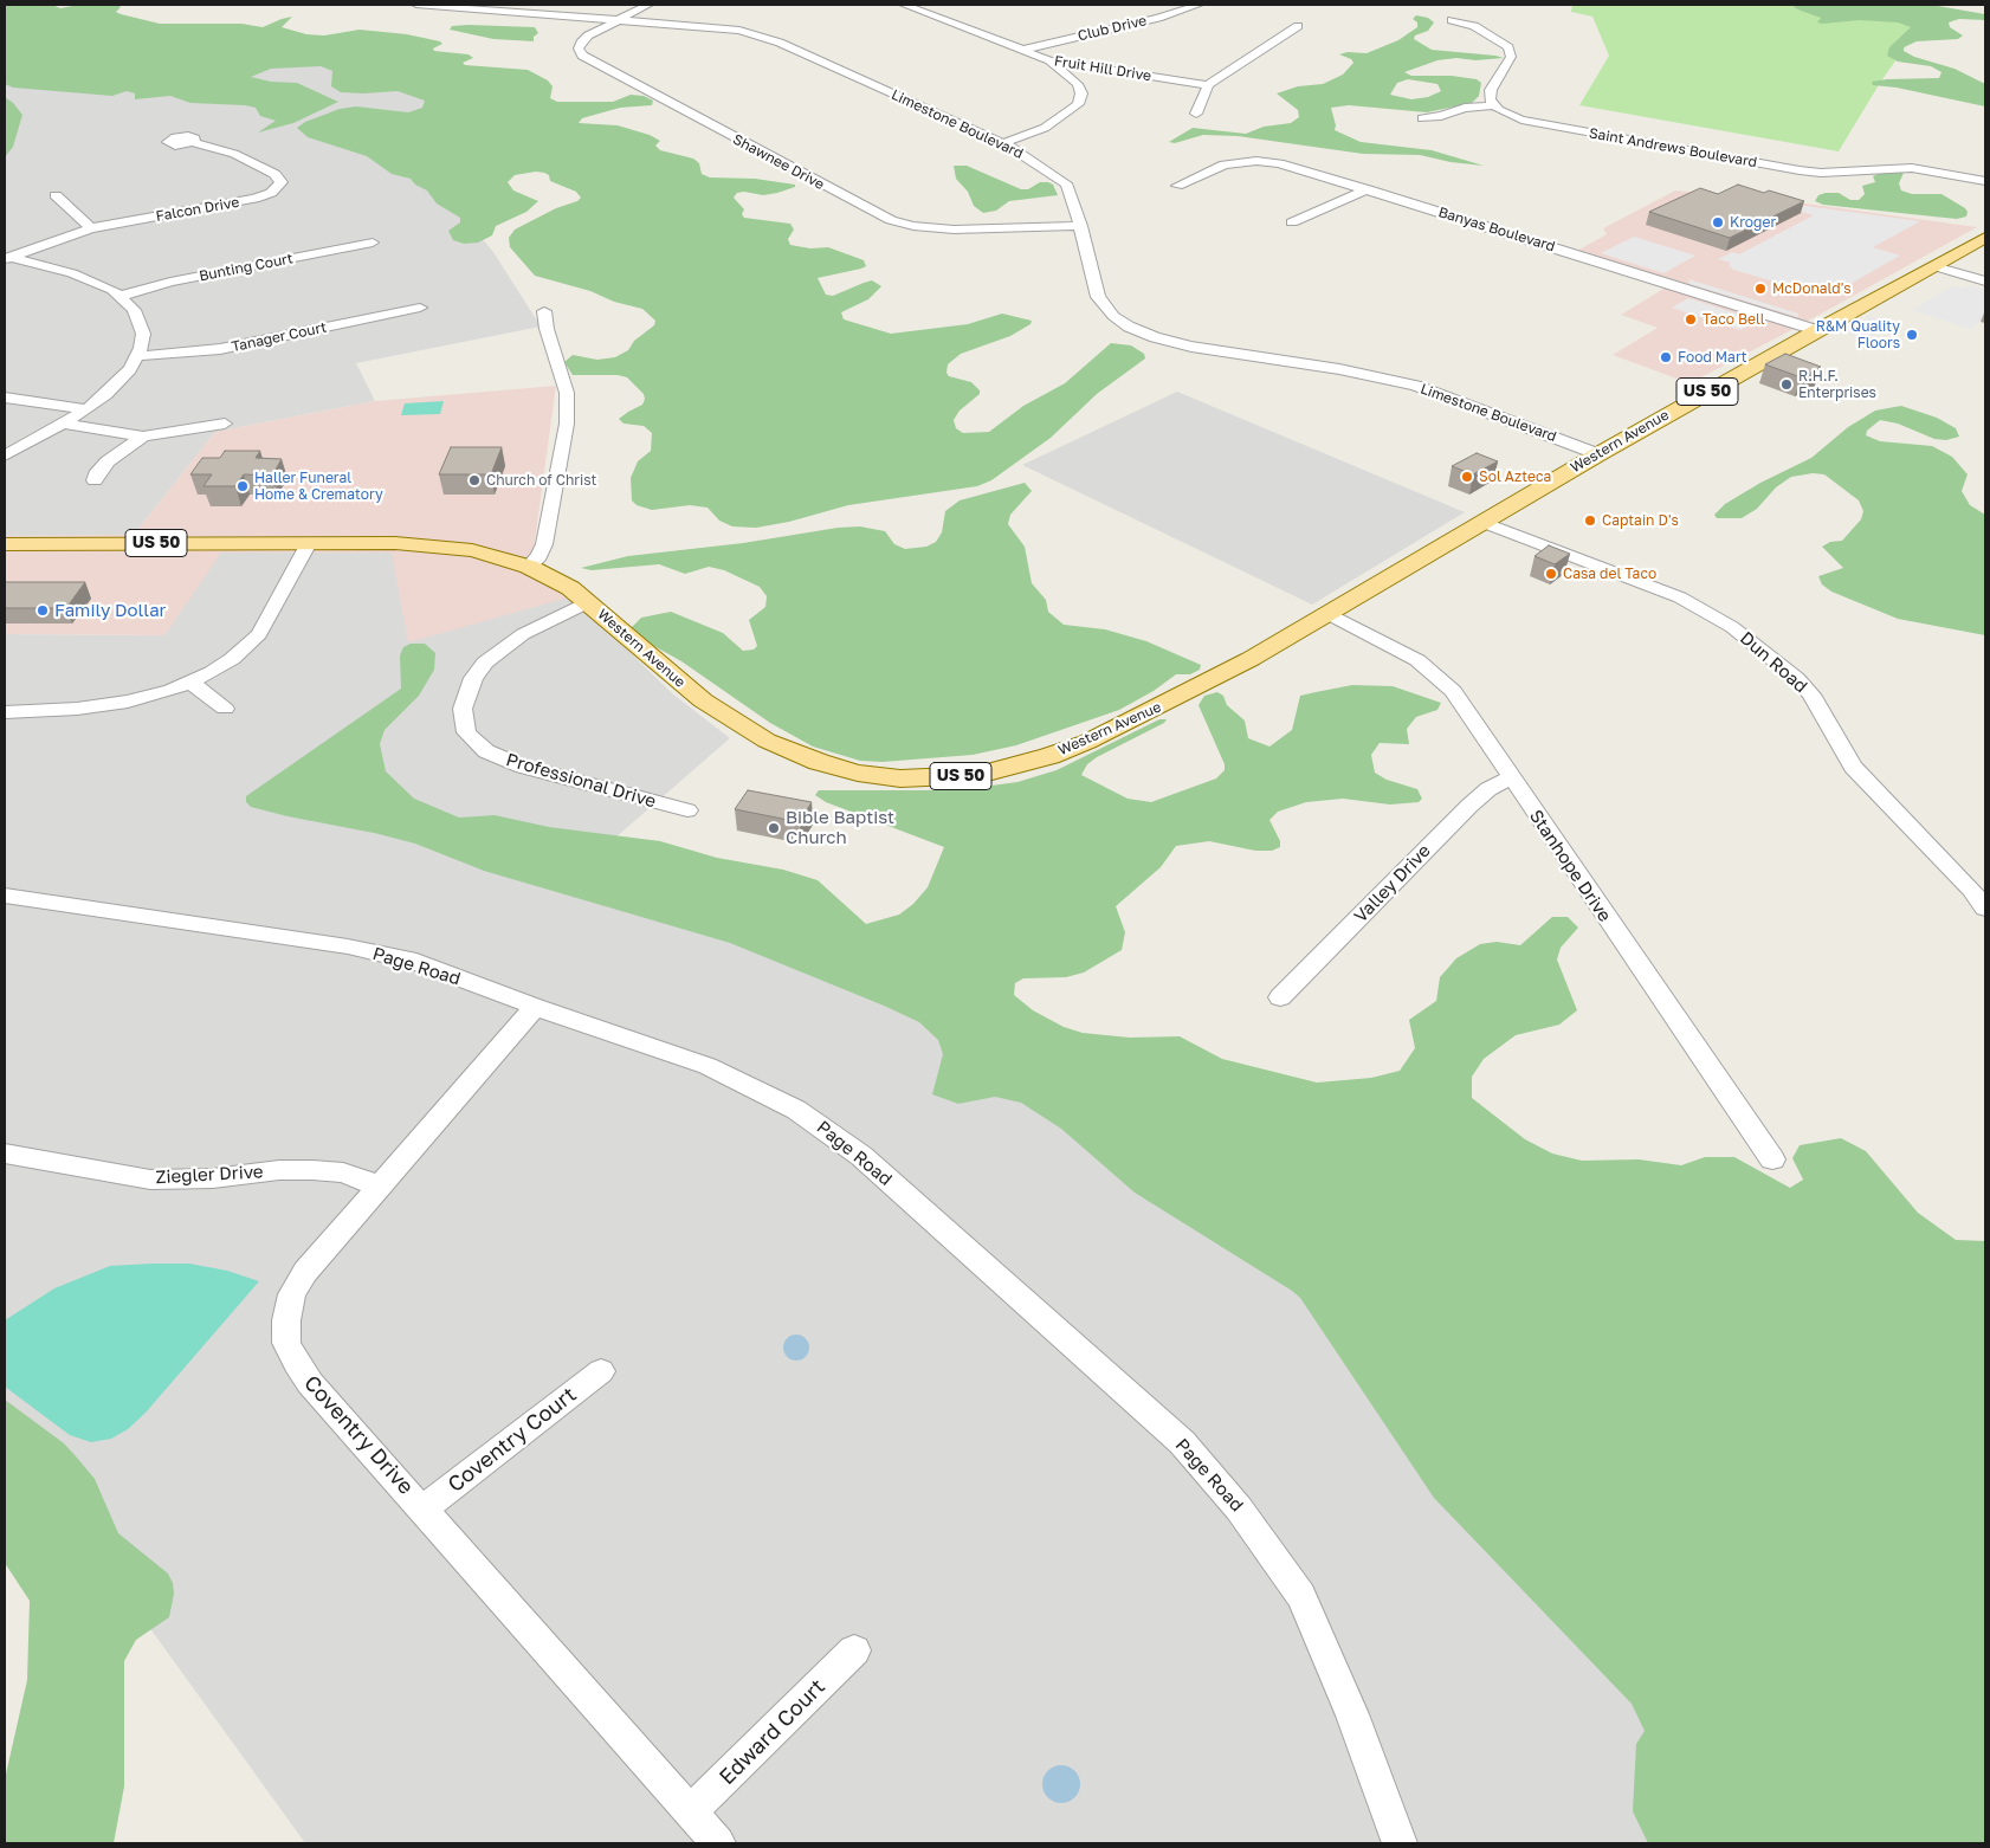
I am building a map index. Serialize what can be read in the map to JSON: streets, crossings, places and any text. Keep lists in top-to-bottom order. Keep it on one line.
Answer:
{"streets":{"main road":["US 50","Western Avenue"],"street":["Club Drive","Fruit Hill Drive","Limestone Boulevard","Saint Andrews Boulevard","Shawnee Drive","Falcon Drive","Banyas Boulevard","Bunting Court","Tanager Court","Dun Road","Professional Drive","Stanhope Drive","Valley Drive","Page Road","Ziegler Drive","Coventry Drive","Coventry Court","Edward Court"]},"crossings":[["Club Drive","Fruit Hill Drive"],["Limestone Boulevard","Shawnee Drive"],["Limestone Boulevard","Western Avenue"],["Banyas Boulevard","Western Avenue"],["Western Avenue","Dun Road"],["Western Avenue","Professional Drive"],["Western Avenue","Stanhope Drive"],["Stanhope Drive","Valley Drive"],["Page Road","Coventry Drive"],["Ziegler Drive","Coventry Drive"],["Coventry Drive","Coventry Court"],["Coventry Drive","Edward Court"]],"places":["Kroger","McDonald's","Taco Bell","R&M Quality Floors","Food Mart","R.H.F. Enterprises","Sol Azteca","Church of Christ","Haller Funeral Home & Crematory","Captain D's","Casa del Taco","Family Dollar","Bible Baptist Church"]}
